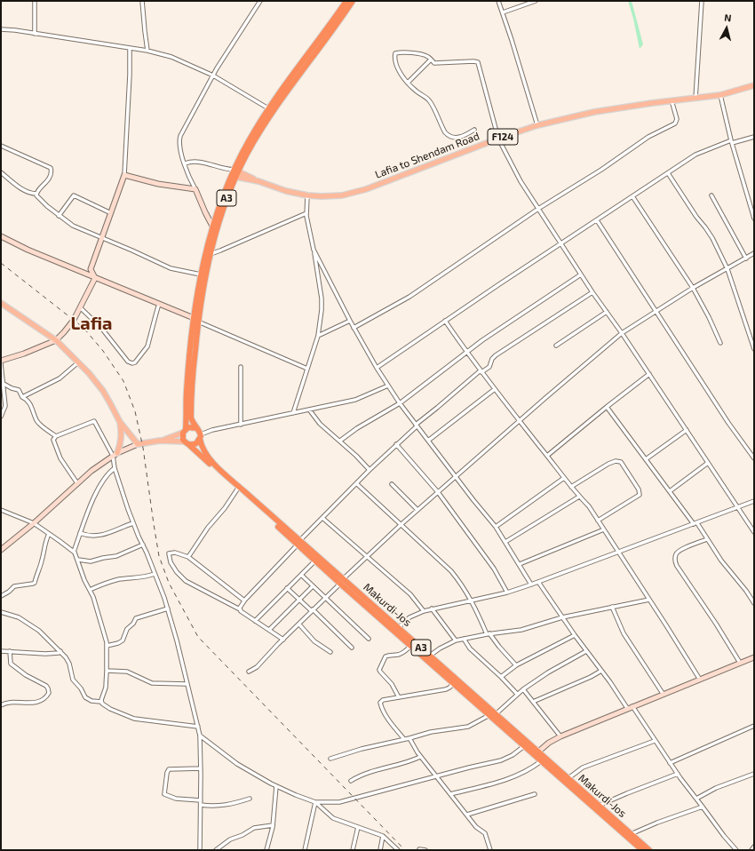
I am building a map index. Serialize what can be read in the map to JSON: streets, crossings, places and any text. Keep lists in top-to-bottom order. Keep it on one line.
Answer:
{"streets":{"highway":["A3","Makurdi-Jos"],"main road":["F124","Lafia to Shendam Road"]},"crossings":[["Lafia to Shendam Road","A3"],["A3","Makurdi-Jos"]],"districts":["Lafia"],"north":"top"}
